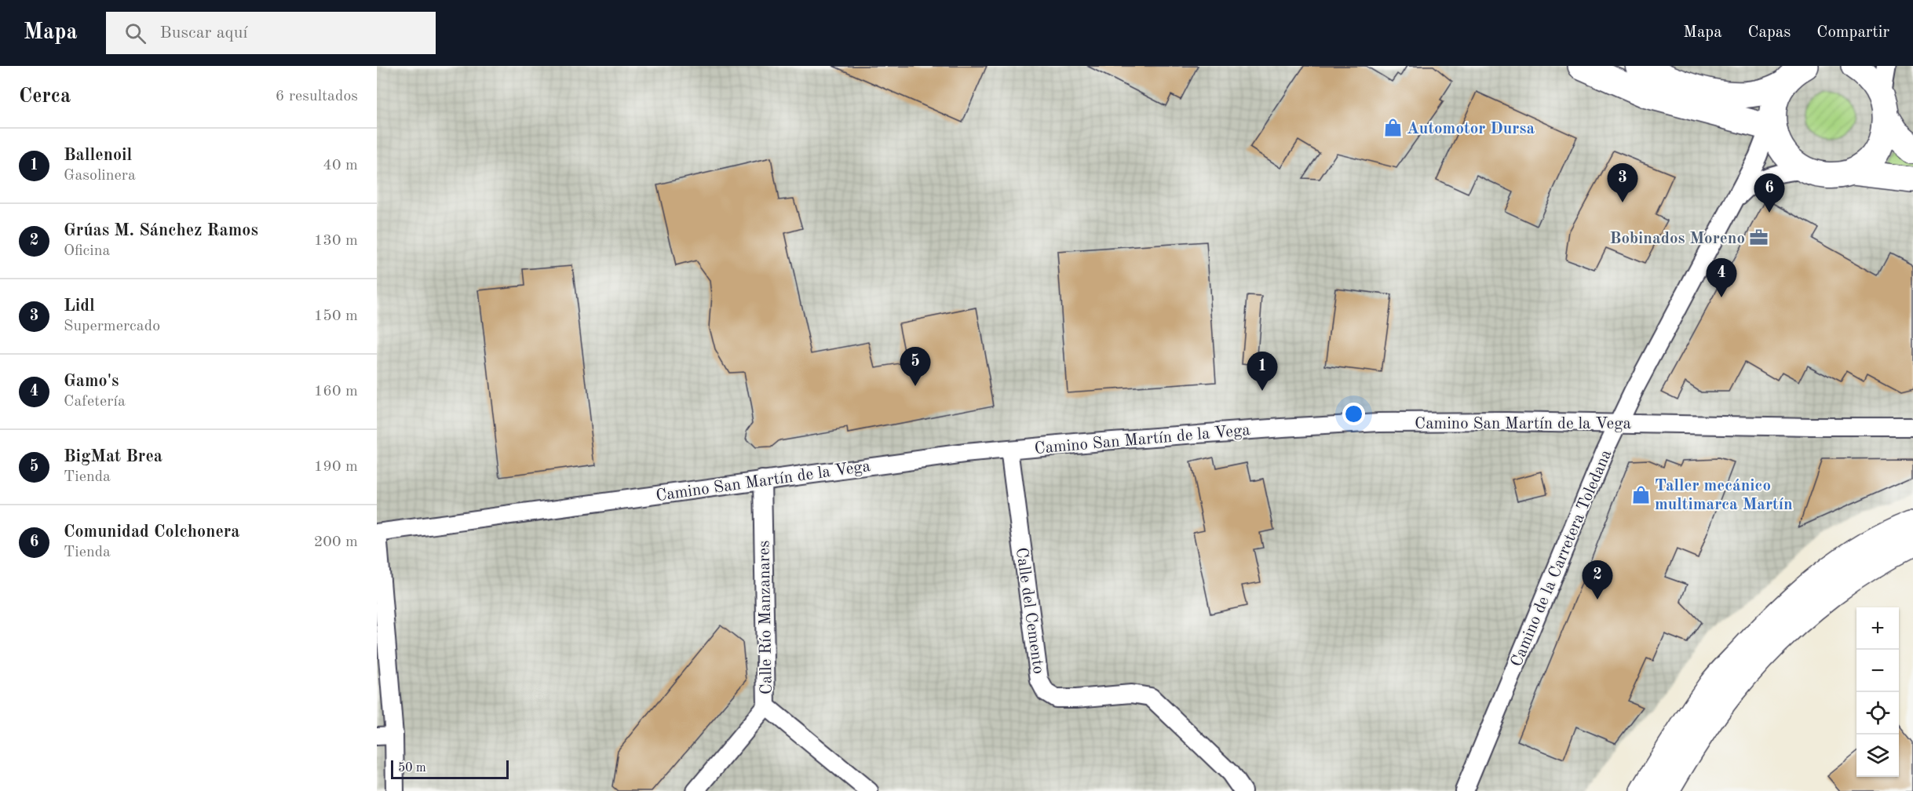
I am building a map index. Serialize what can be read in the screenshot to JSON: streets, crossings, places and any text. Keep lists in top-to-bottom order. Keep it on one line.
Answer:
{"streets":{"street":["Camino San Martín de la Vega","Camino de la Carretera Toledana","Calle del Cemento","Calle Río Manzanares"]},"crossings":[["Camino San Martín de la Vega","Camino de la Carretera Toledana"],["Camino San Martín de la Vega","Calle del Cemento"],["Camino San Martín de la Vega","Calle Río Manzanares"]],"places":{"shop":["Automotor Dursa","Taller mecánico multimarca Martín"],"office":["Bobinados Moreno"]},"scale_bar":"50 m","page":{"header":"Mapa","search":"Buscar aquí","nav":["Mapa","Capas","Compartir"],"heading":["Cerca","6 resultados"],"list":[{"mark":"1","name":"Ballenoil","note":"Gasolinera","value":"40 m"},{"mark":"2","name":"Grúas M. Sánchez Ramos","note":"Oficina","value":"130 m"},{"mark":"3","name":"Lidl","note":"Supermercado","value":"150 m"},{"mark":"4","name":"Gamo's","note":"Cafetería","value":"160 m"},{"mark":"5","name":"BigMat Brea","note":"Tienda","value":"190 m"},{"mark":"6","name":"Comunidad Colchonera","note":"Tienda","value":"200 m"}],"pins":["3","6","4","5","1","2"],"map_buttons":["+","−"],"scale":"50 m"}}
